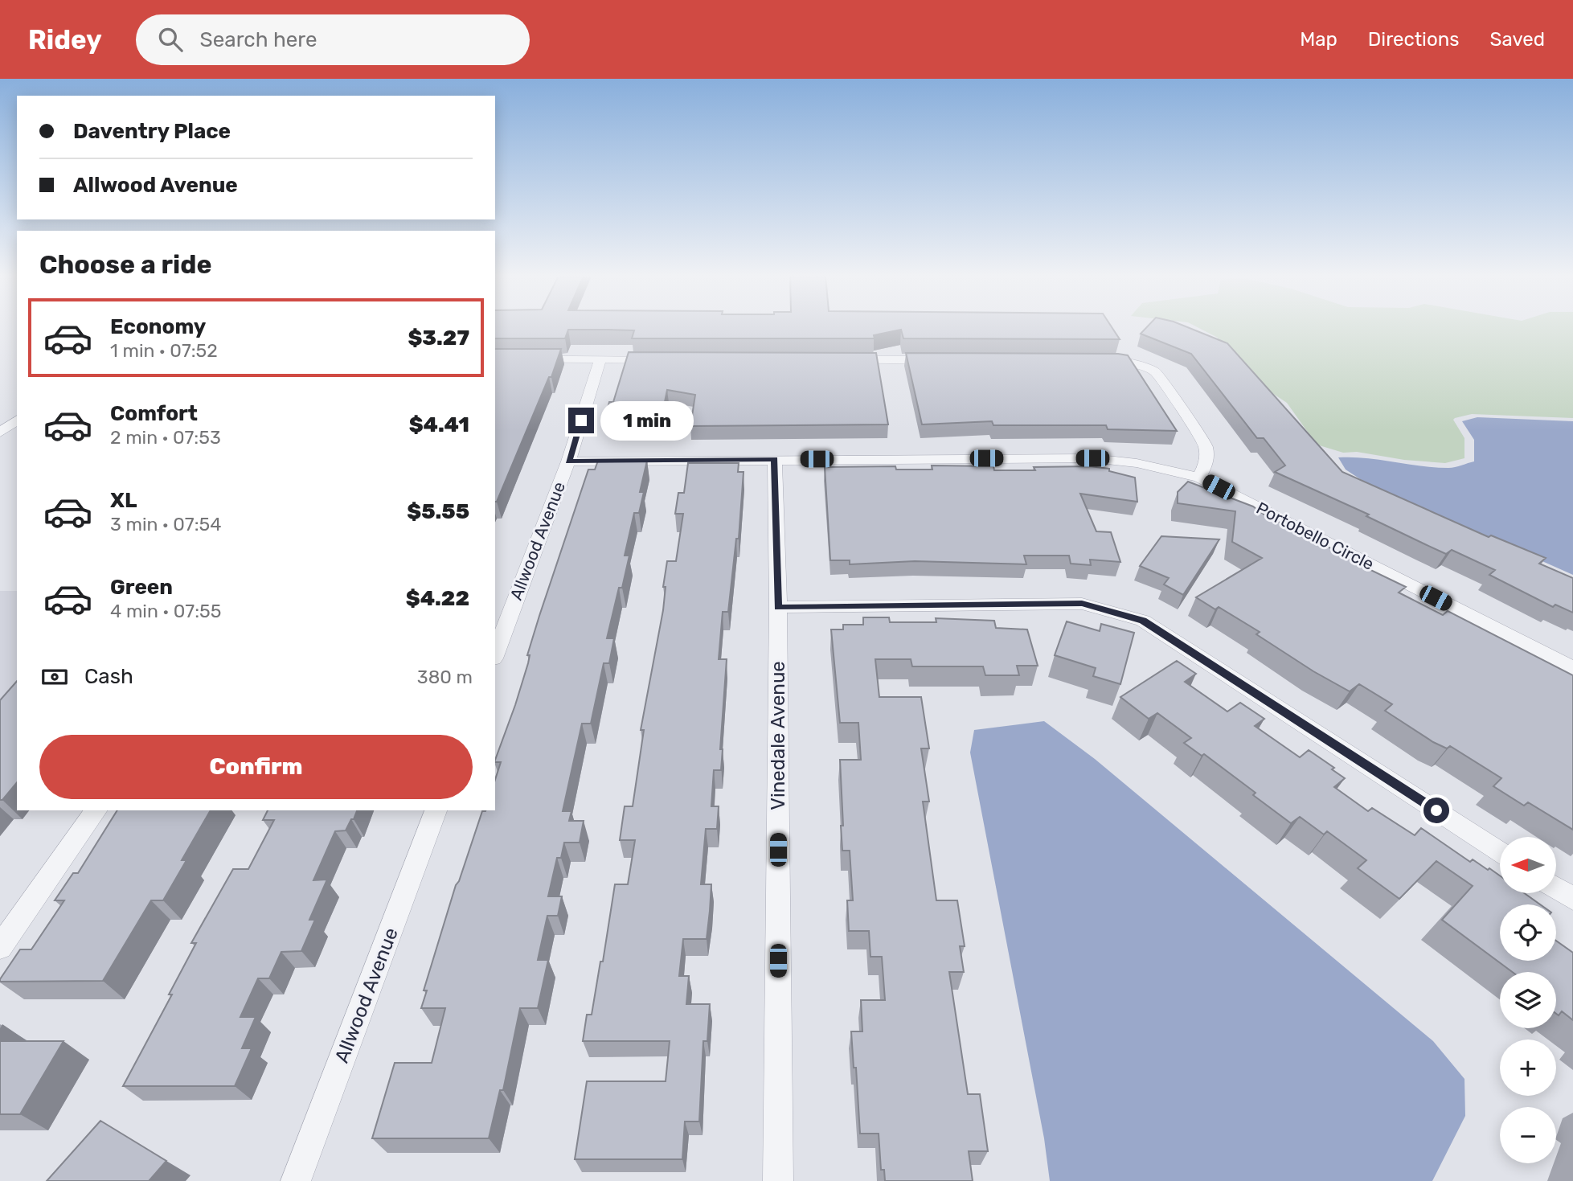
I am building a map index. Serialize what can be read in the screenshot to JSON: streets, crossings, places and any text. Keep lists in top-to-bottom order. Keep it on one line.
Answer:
{"streets":{"street":["Portobello Circle","Allwood Avenue","Vinedale Avenue"]},"crossings":[["Portobello Circle","Allwood Avenue"],["Portobello Circle","Vinedale Avenue"]],"north":"left","page":{"header":"Ridey","search":"Search here","nav":["Map","Directions","Saved"],"banner":["Daventry Place","Allwood Avenue"],"heading":"Choose a ride","list":[{"name":"Economy","note":"1 min · 07:52","value":"$3.27"},{"name":"Comfort","note":"2 min · 07:53","value":"$4.41"},{"name":"XL","note":"3 min · 07:54","value":"$5.55"},{"name":"Green","note":"4 min · 07:55","value":"$4.22"}],"bubble":"1 min","pay":["Cash","380 m"],"buttons":"Confirm","map_buttons":["+","−"]}}
